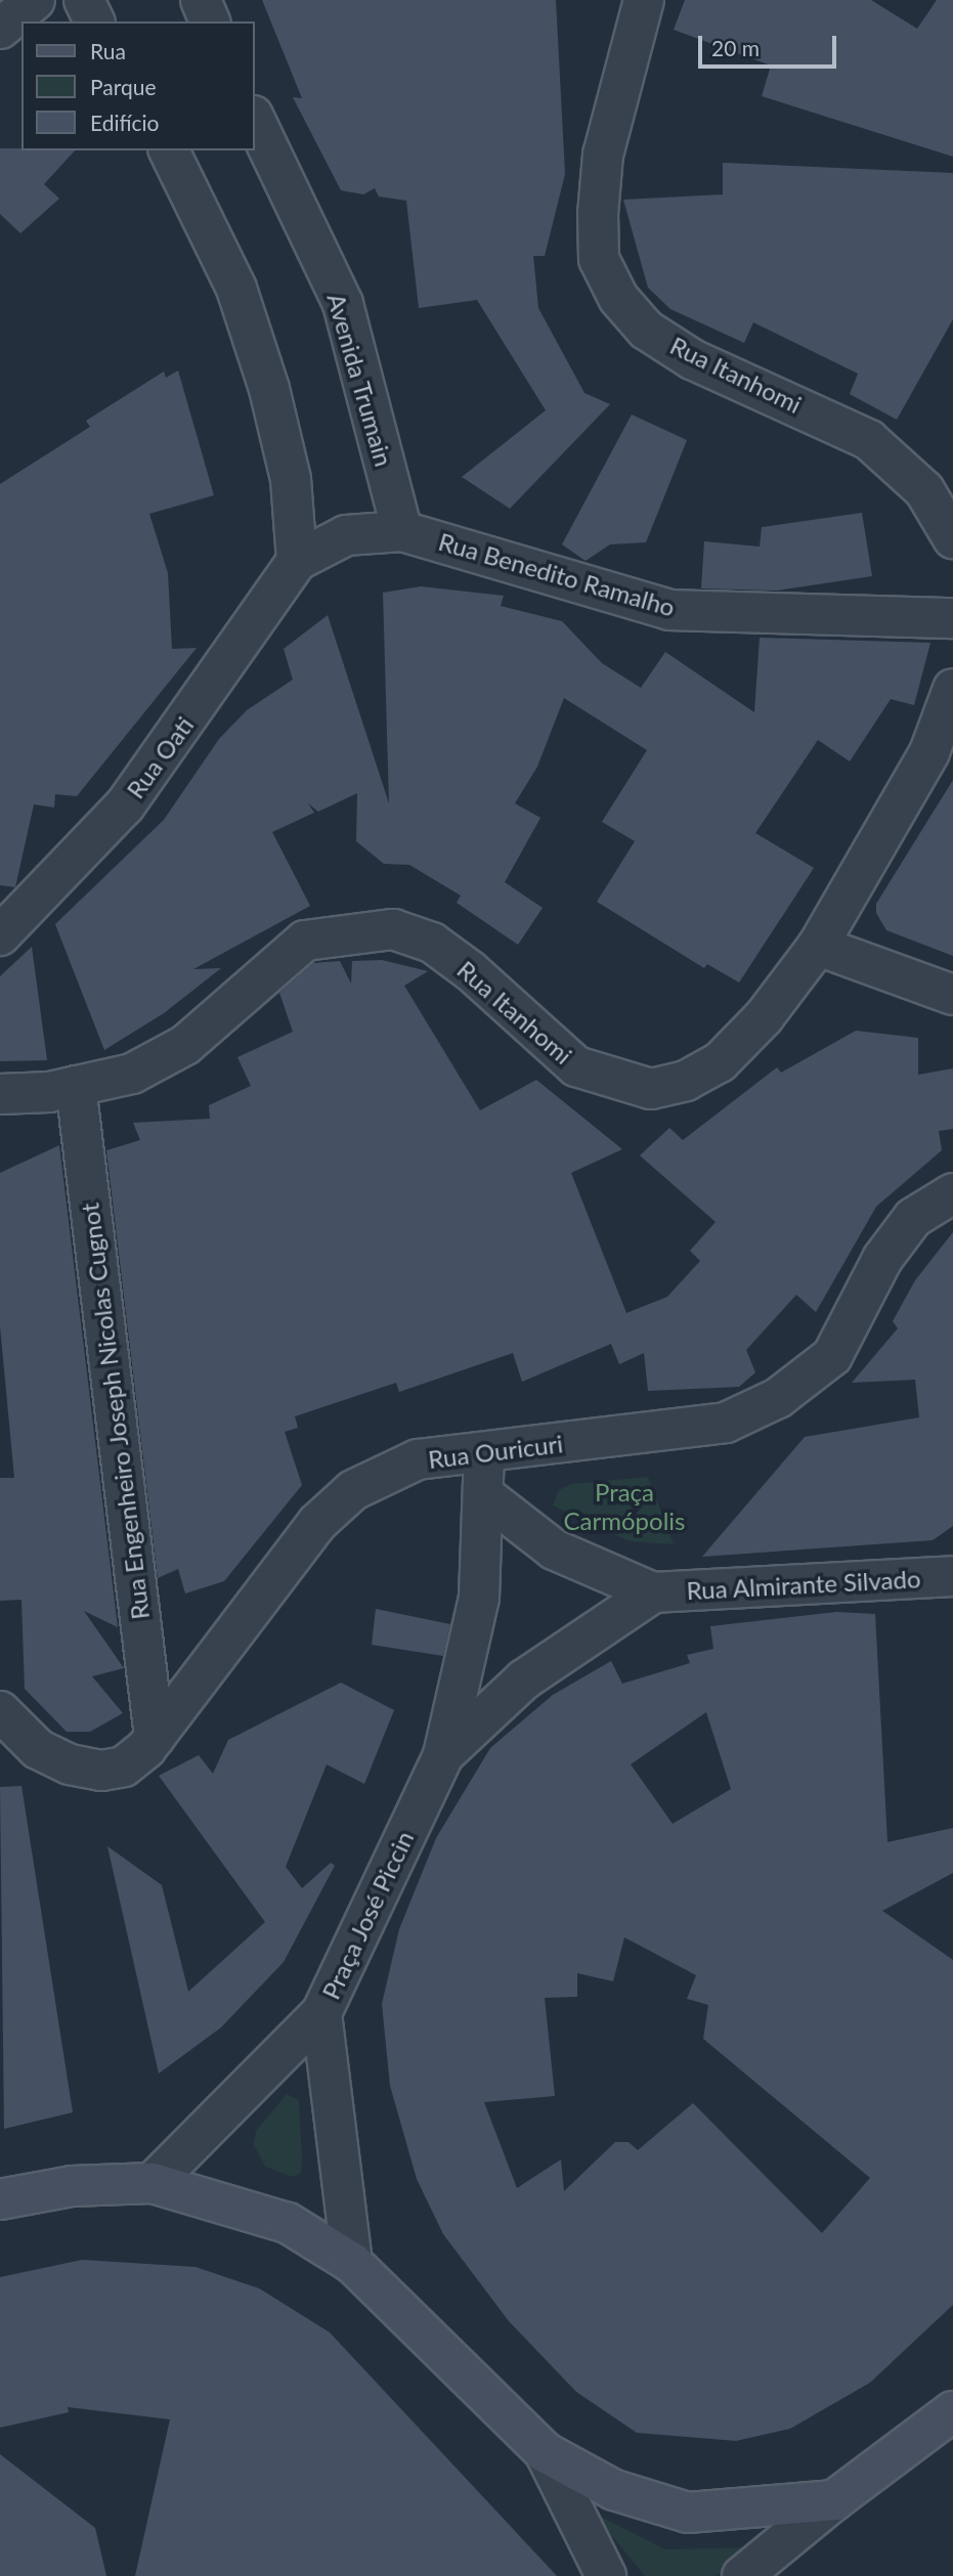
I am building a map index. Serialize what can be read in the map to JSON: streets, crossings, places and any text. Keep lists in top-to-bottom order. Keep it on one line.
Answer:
{"streets":{"street":["Rua Itanhomi","Avenida Trumain","Rua Benedito Ramalho","Rua Oati","Rua Engenheiro Joseph Nicolas Cugnot","Rua Ouricuri","Rua Almirante Silvado","Praça José Piccin"]},"crossings":[["Rua Itanhomi","Rua Engenheiro Joseph Nicolas Cugnot"],["Avenida Trumain","Rua Benedito Ramalho"],["Rua Benedito Ramalho","Rua Oati"],["Rua Engenheiro Joseph Nicolas Cugnot","Rua Ouricuri"],["Rua Almirante Silvado","Praça José Piccin"]],"parks":["Praça Carmópolis"],"legend":["Rua","Parque","Edifício"],"scale_bar":"20 m"}
